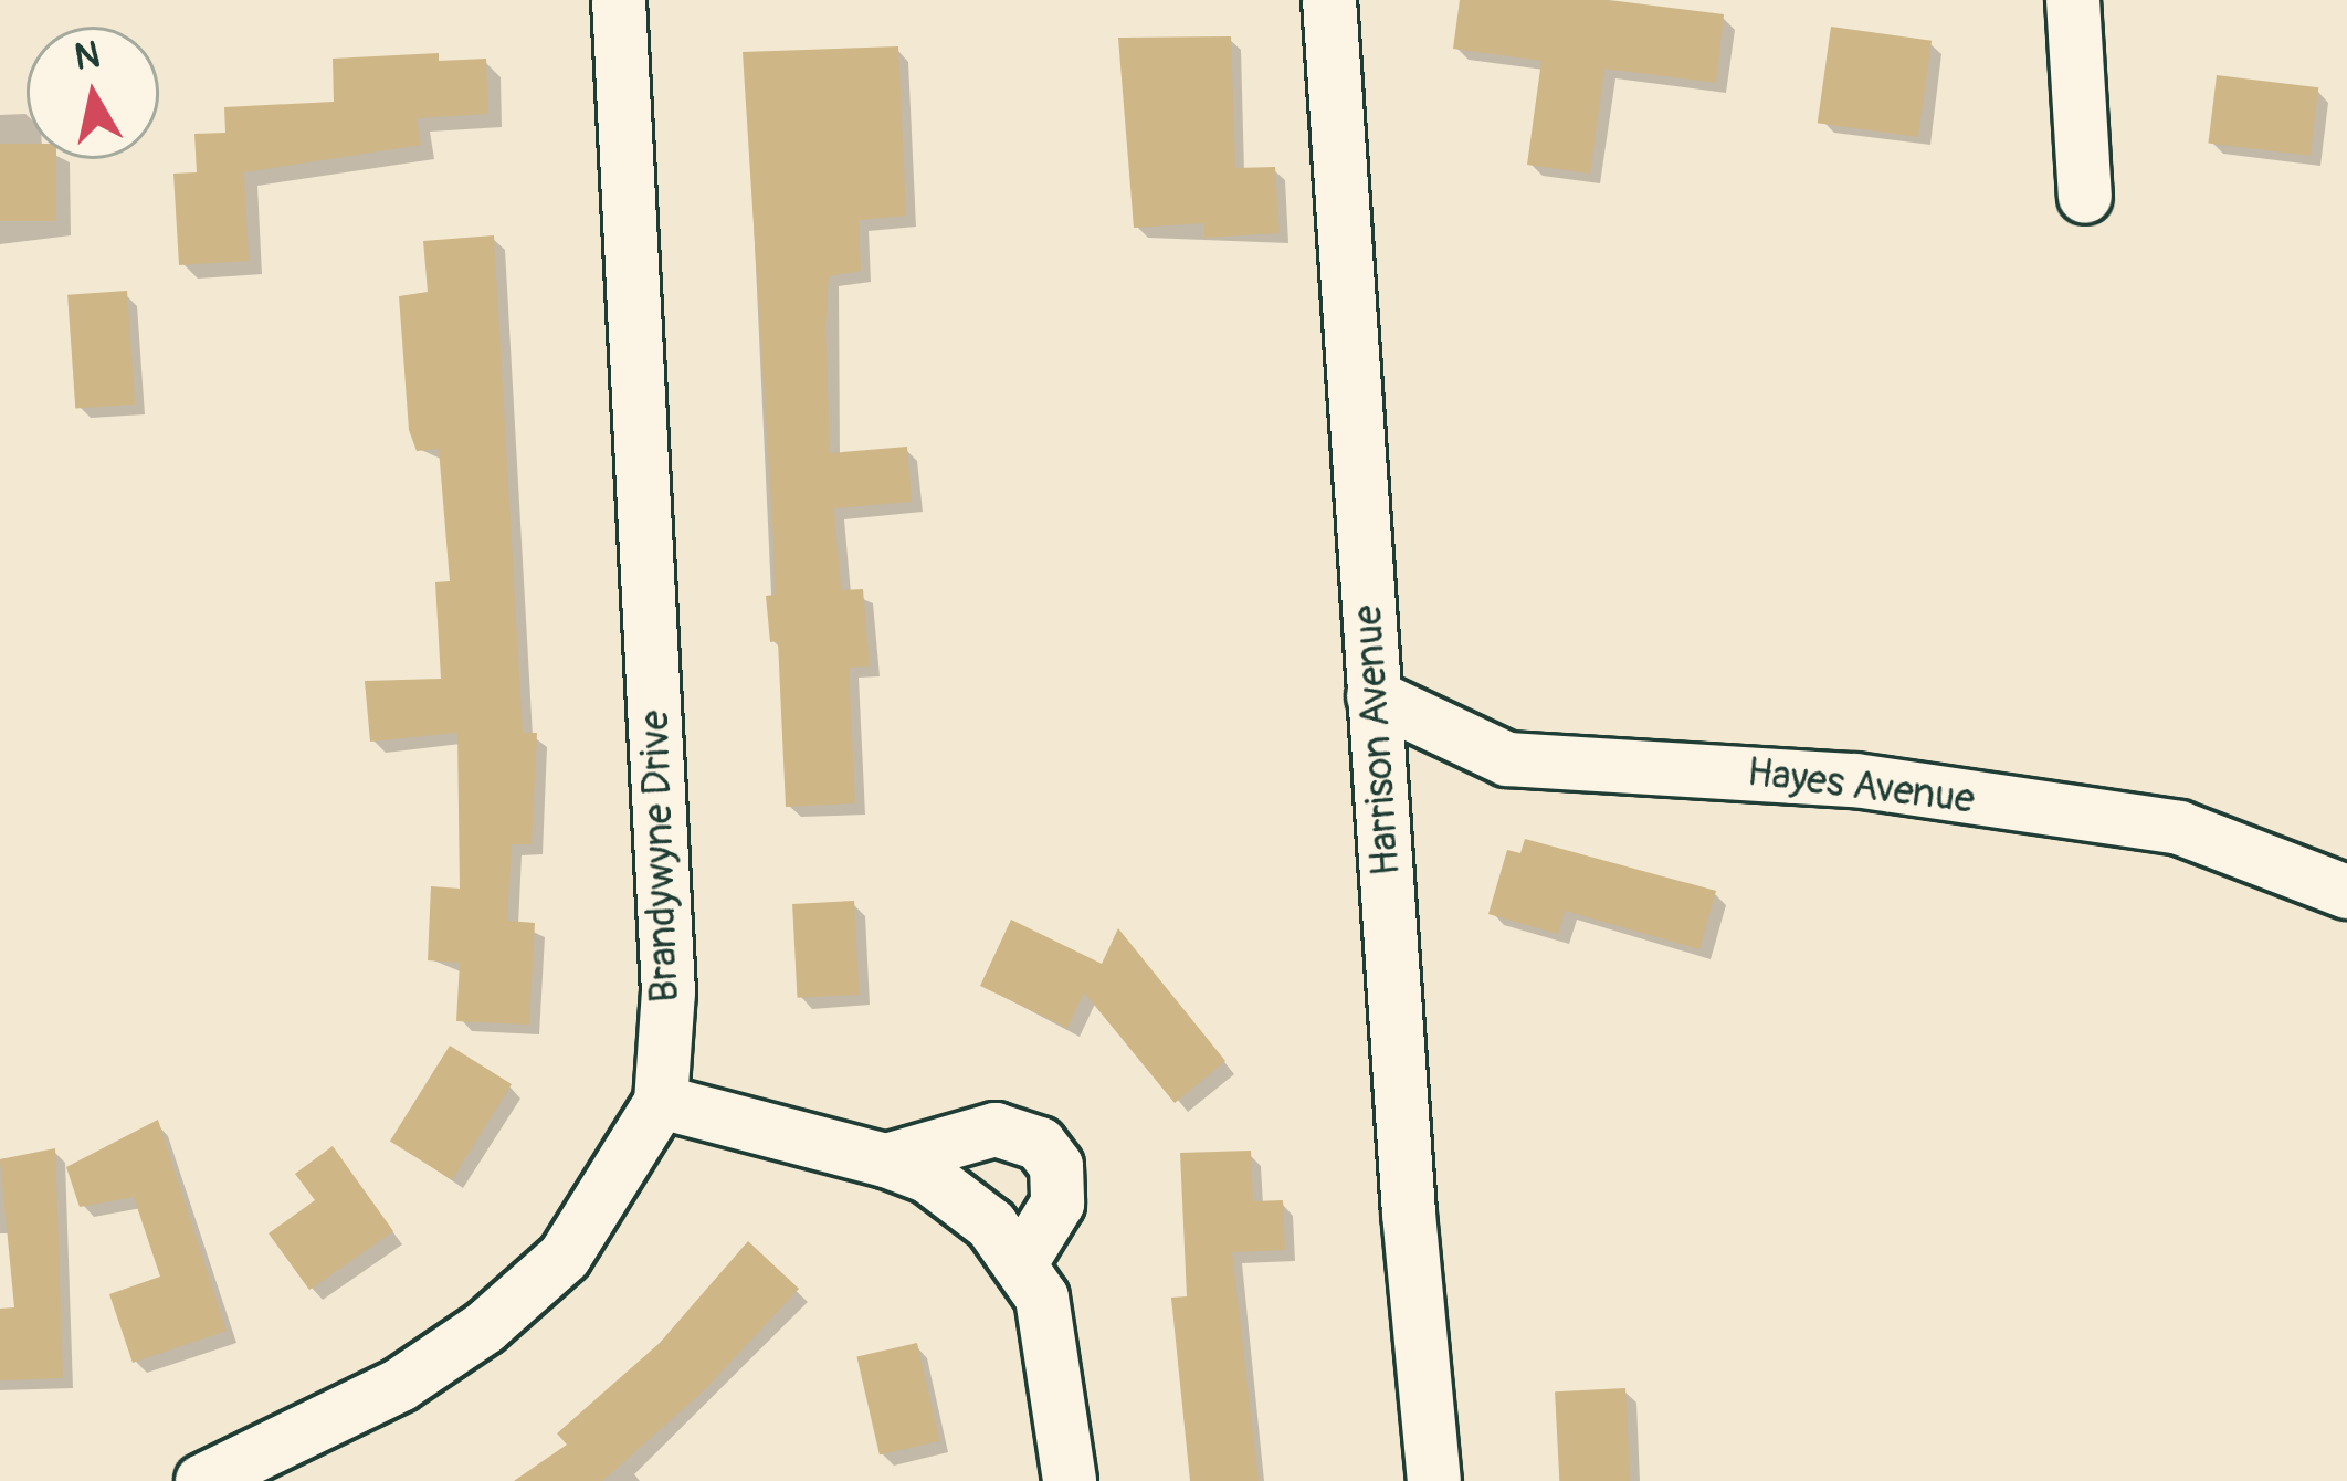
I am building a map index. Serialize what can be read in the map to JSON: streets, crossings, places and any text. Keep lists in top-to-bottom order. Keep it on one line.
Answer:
{"streets":{"street":["Harrison Avenue","Hayes Avenue","Brandywyne Drive"]},"crossings":[["Harrison Avenue","Hayes Avenue"]],"north":"top"}
